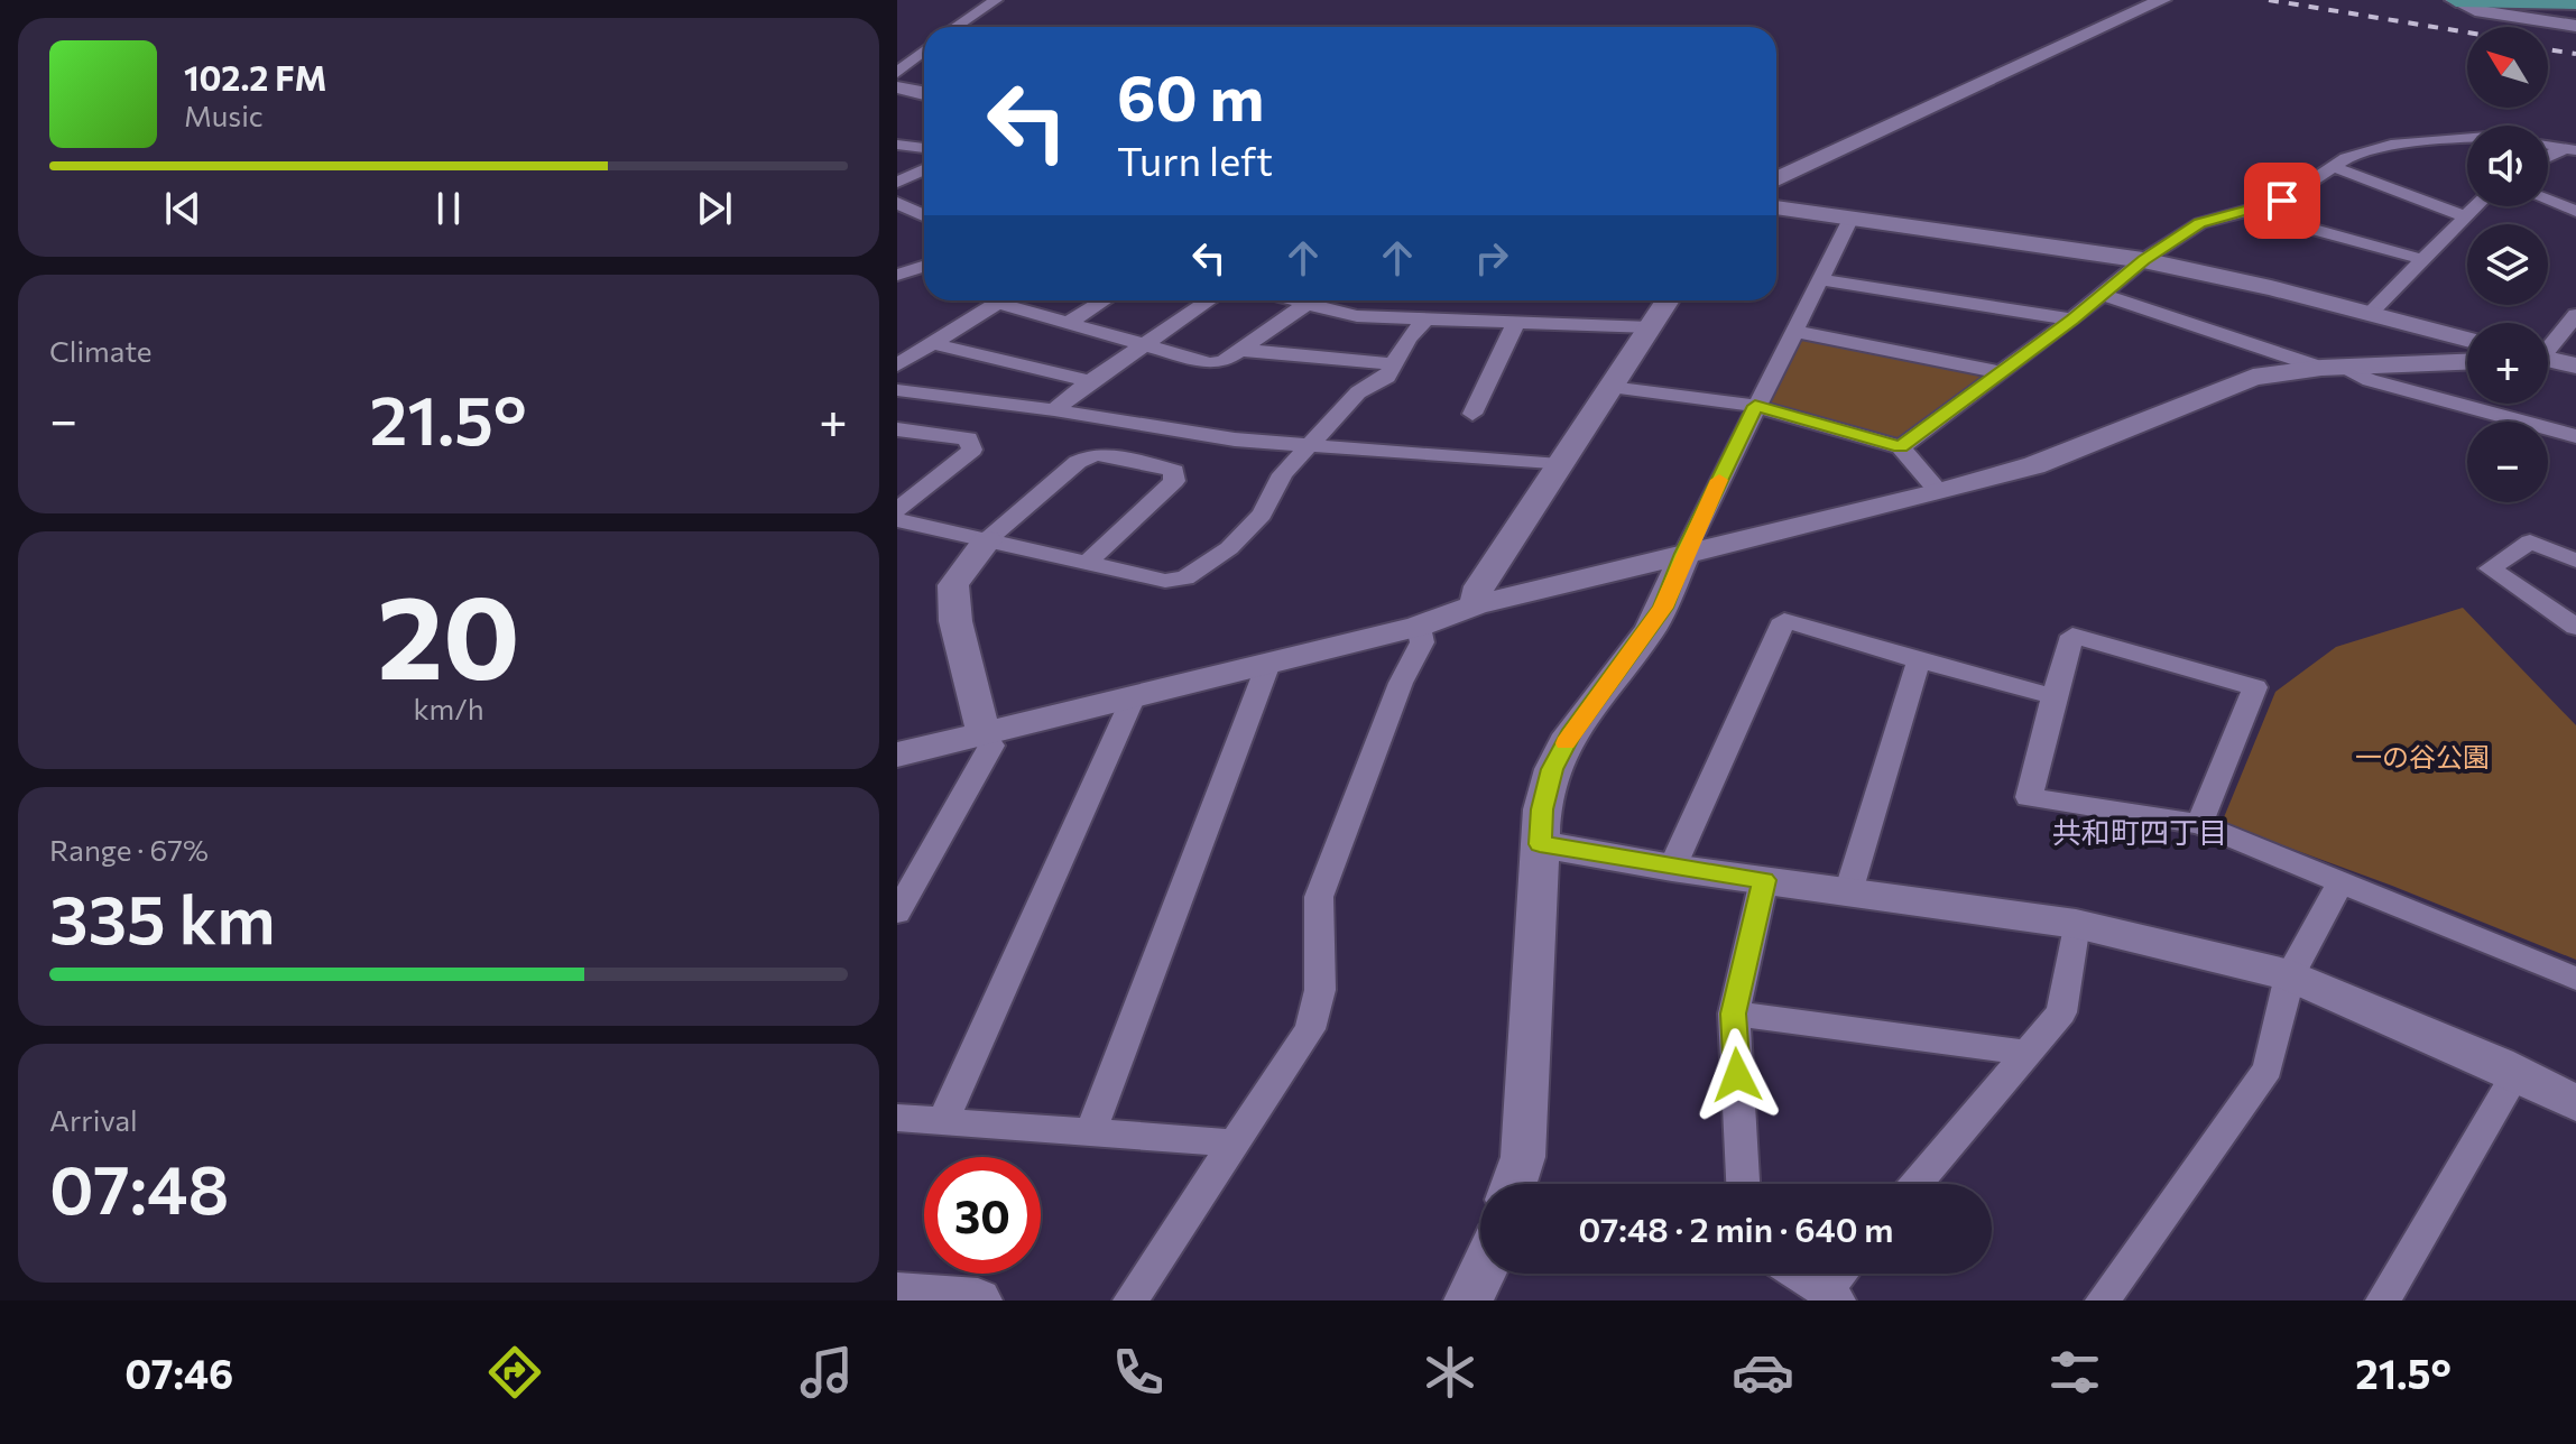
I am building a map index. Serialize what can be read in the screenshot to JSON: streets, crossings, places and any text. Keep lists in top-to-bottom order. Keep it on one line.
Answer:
{"districts":["共和町四丁目"],"parks":["一の谷公園"],"north":"top left","page":{"map_buttons":["+","−"],"turn":["60 m","Turn left"],"song":["102.2 FM","Music"],"tile":["Climate",["20","km/h"],["Range · 67%","335 km"],["Arrival","07:48"]],"heat":["−","21.5°","+"],"limit":"30","trip":"07:48 · 2 min · 640 m","tabs":["07:46","21.5°"]}}
